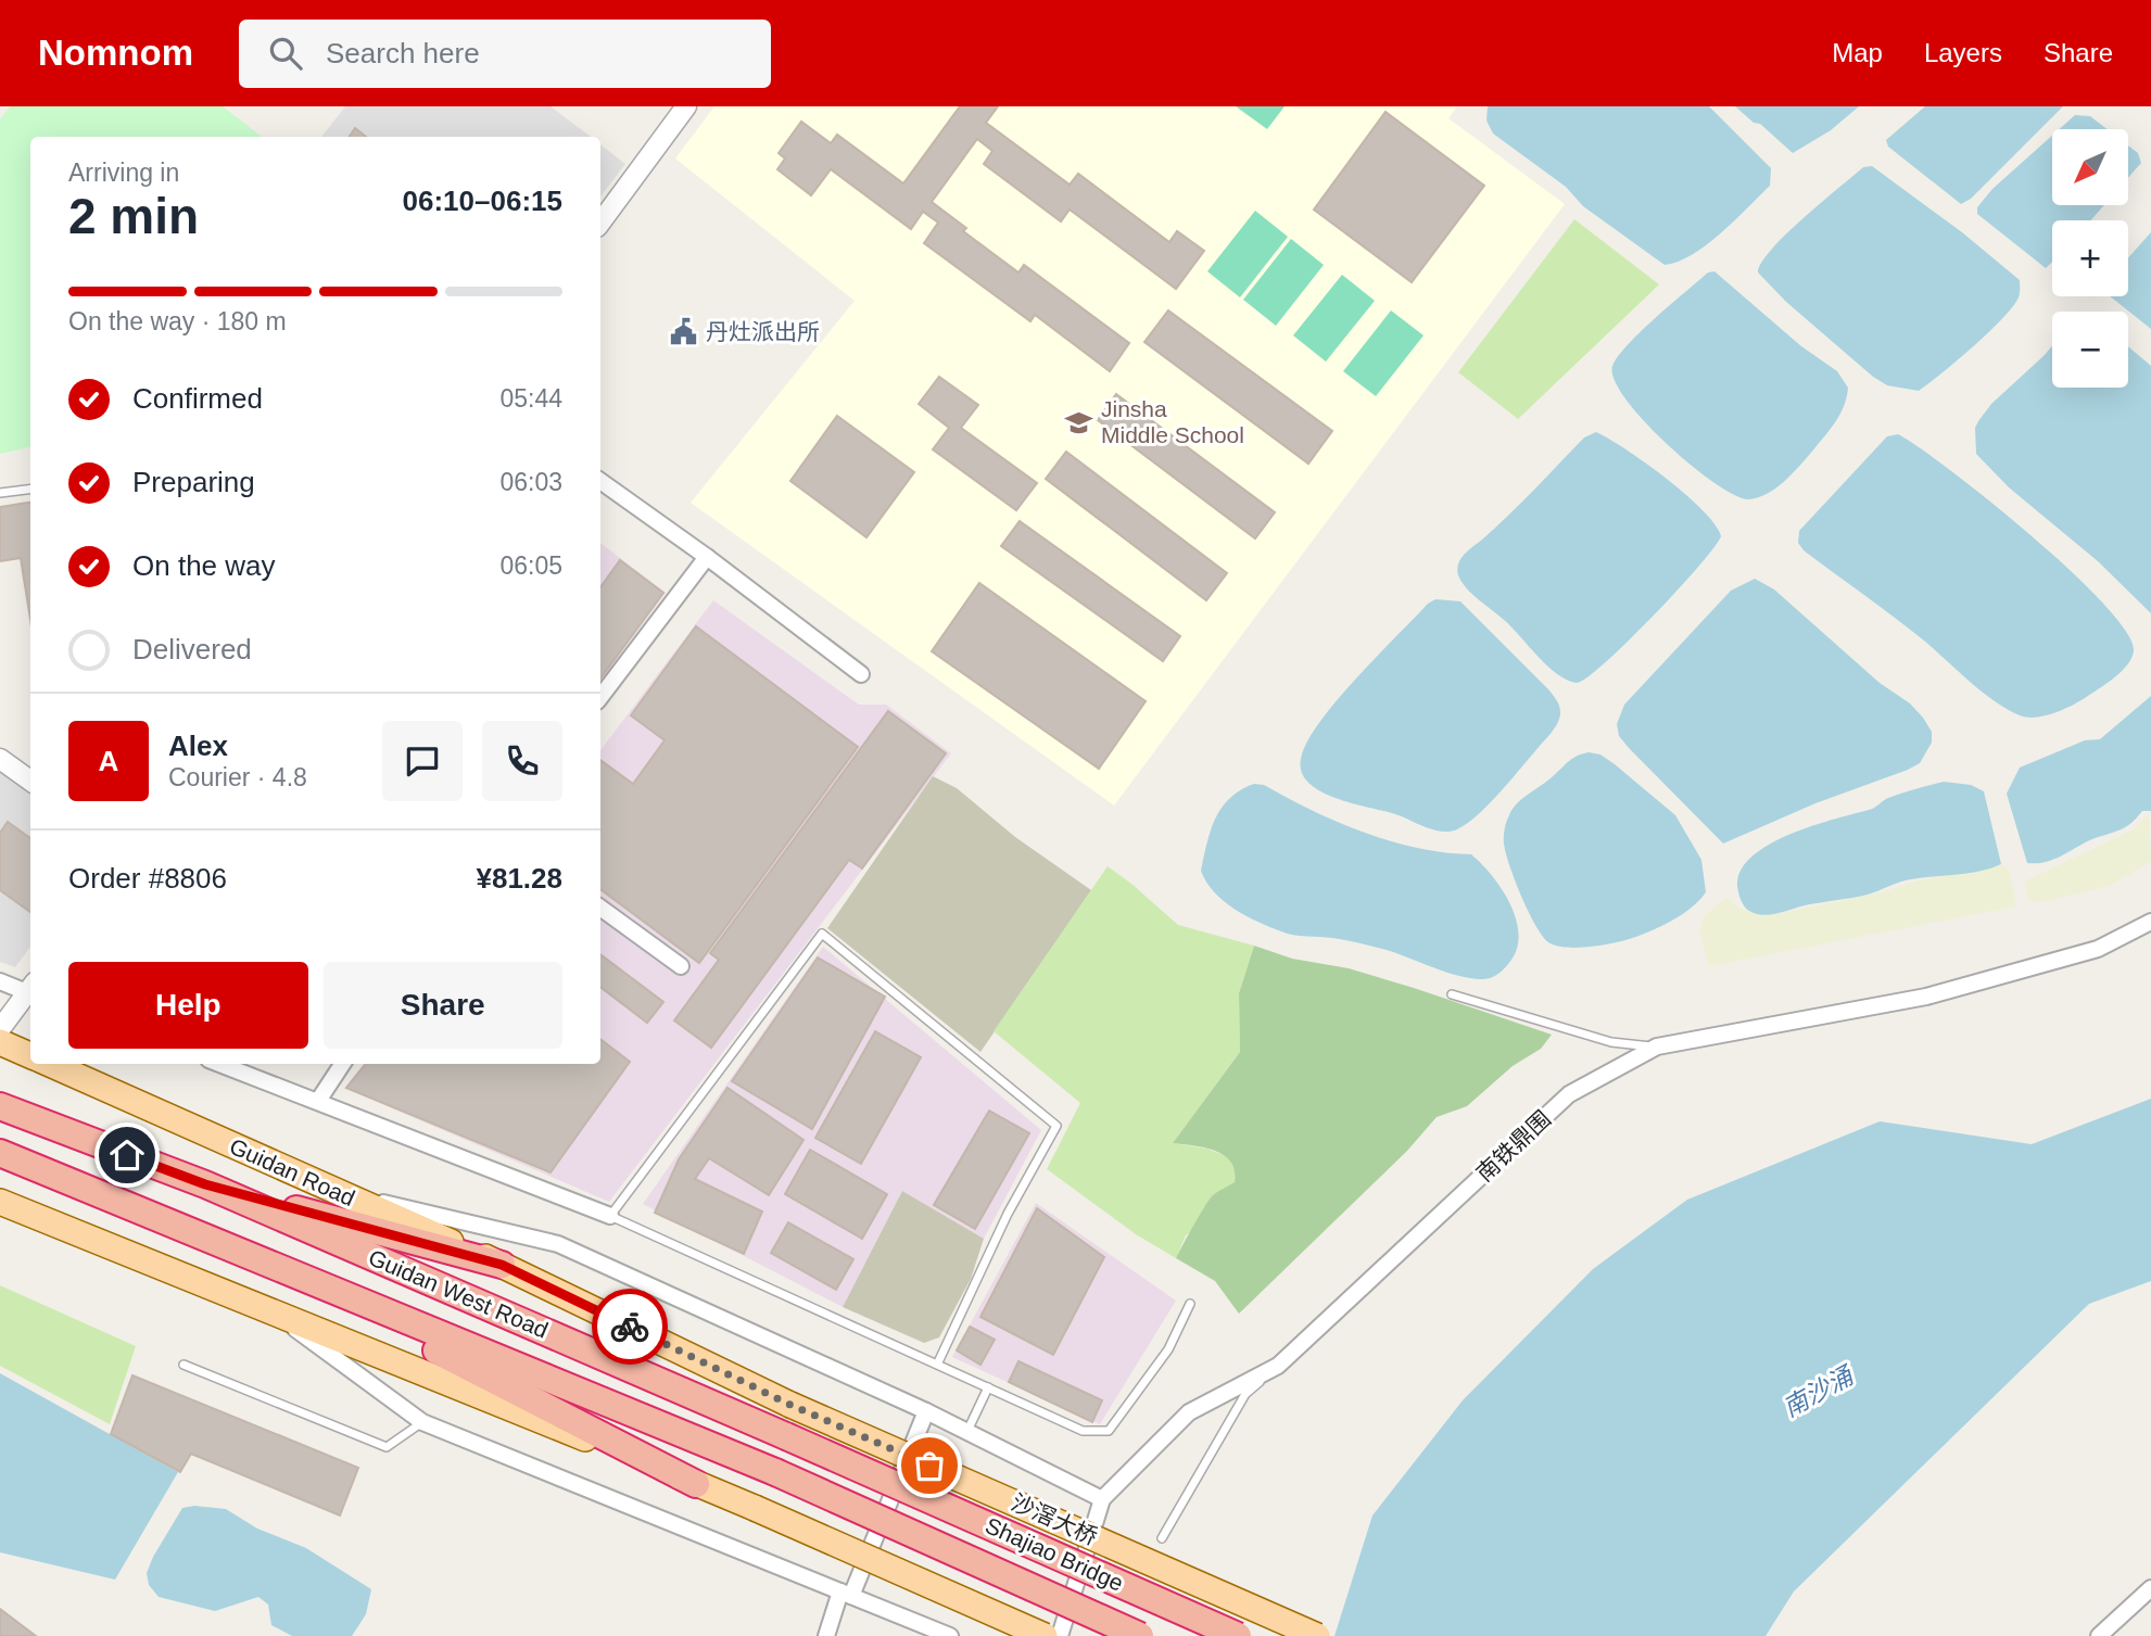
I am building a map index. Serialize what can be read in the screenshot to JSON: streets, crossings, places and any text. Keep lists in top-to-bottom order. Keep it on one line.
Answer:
{"streets":{"highway":["Guidan West Road","Shajiao Bridge"],"main road":["Guidan Road","沙滘大桥"],"street":["南铁鼎围"]},"crossings":[["Guidan Road","沙滘大桥"],["Guidan West Road","Shajiao Bridge"]],"water":["南沙涌"],"places":{"public building":["丹灶派出所"],"school or university":["Jinsha Middle School"]},"north":"bottom left","page":{"header":"Nomnom","search":"Search here","nav":["Map","Layers","Share"],"map_buttons":["+","−"],"heading":["2 min","Arriving in","06:10–06:15"],"panel":["Alex","Courier · 4.8","Order #8806","¥81.28"],"bar":"On the way · 180 m","list":[["Confirmed","05:44"],["Preparing","06:03"],["On the way","06:05"],"Delivered"],"round":"A","buttons":["Help","Share"]}}
